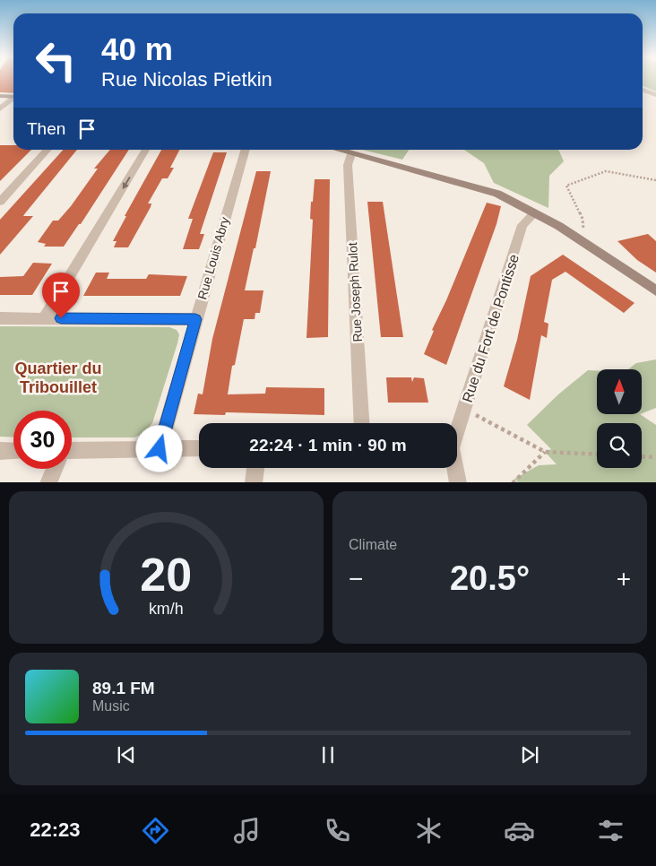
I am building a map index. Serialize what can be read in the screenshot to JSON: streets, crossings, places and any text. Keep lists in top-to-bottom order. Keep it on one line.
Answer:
{"streets":{"street":["Rue Louis Abry","Rue Joseph Rulot","Rue du Fort de Pontisse"]},"districts":["Quartier du Tribouillet"],"north":"top","page":{"turn":["40 m","Rue Nicolas Pietkin"],"then":"Then","limit":"30","trip":"22:24 · 1 min · 90 m","tile":"Climate","heat":["−","20.5°","+"],"song":["89.1 FM","Music"],"tabs":"22:23","gauge":["20","km/h"]}}
